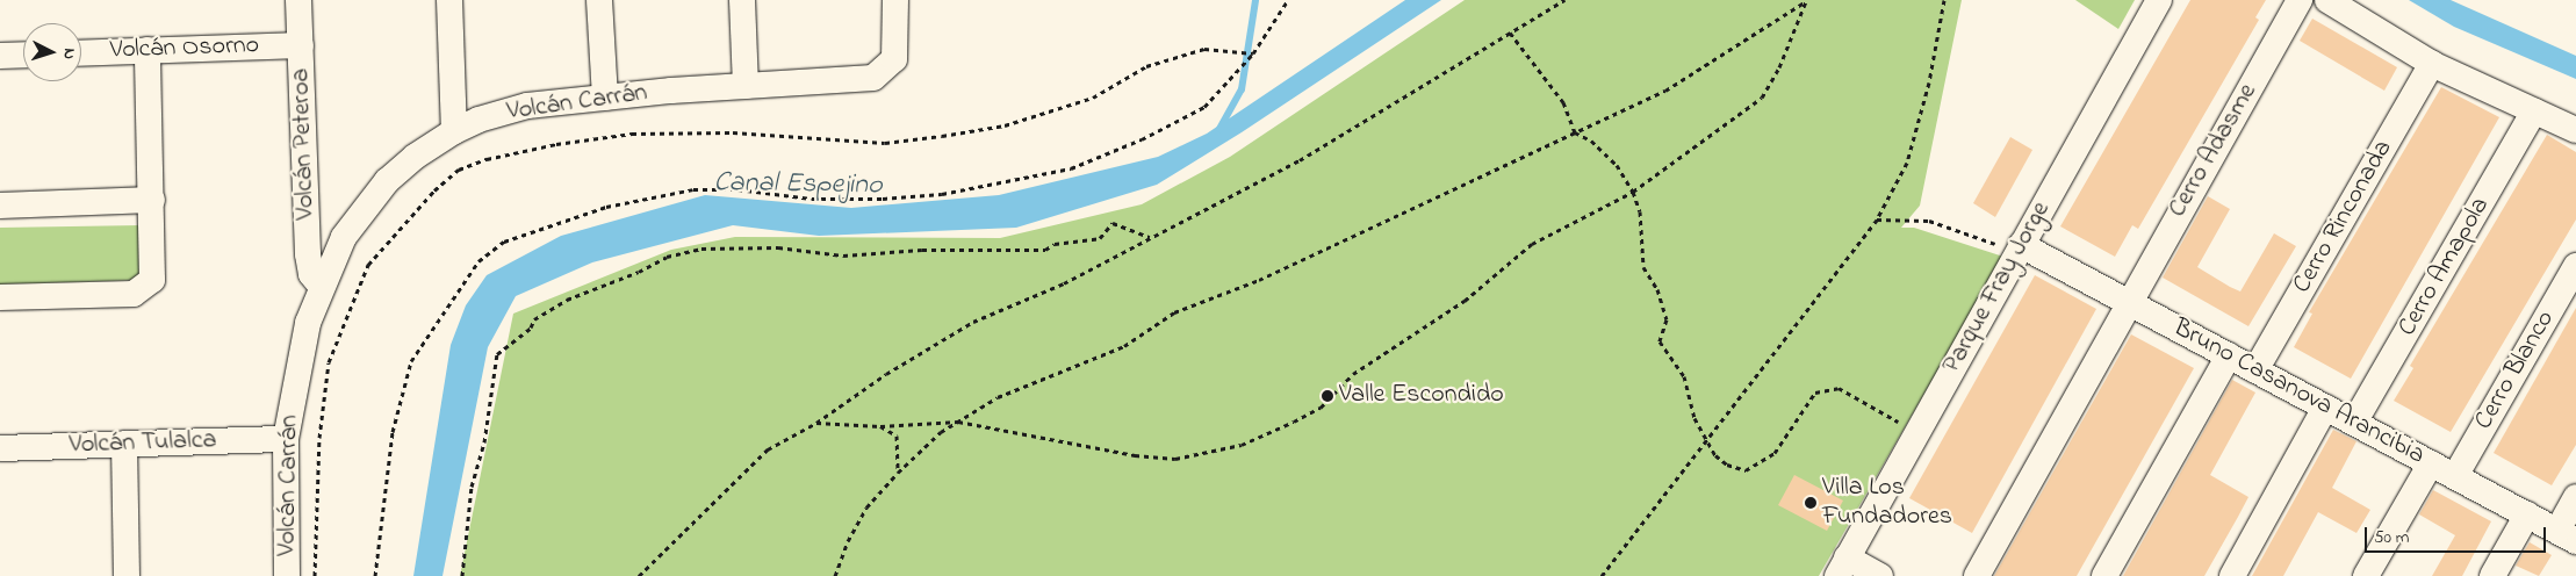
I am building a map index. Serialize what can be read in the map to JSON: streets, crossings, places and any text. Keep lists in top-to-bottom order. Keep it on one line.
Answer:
{"streets":{"street":["Volcán Osorno","Volcán Carrán","Volcán Peteroa","Cerro Adasme","Cerro Rinconada","Cerro Amapola","Parque Fray Jorge","Cerro Blanco","Bruno Casanova Arancibia","Volcán Tulalca"]},"crossings":[["Volcán Osorno","Volcán Peteroa"],["Volcán Carrán","Volcán Peteroa"],["Volcán Carrán","Volcán Tulalca"],["Cerro Adasme","Bruno Casanova Arancibia"],["Cerro Rinconada","Bruno Casanova Arancibia"],["Cerro Amapola","Bruno Casanova Arancibia"],["Parque Fray Jorge","Bruno Casanova Arancibia"],["Cerro Blanco","Bruno Casanova Arancibia"]],"water":["Canal Espejino"],"places":["Valle Escondido","Villa Los Fundadores"],"scale_bar":"50 m","north":"right"}
